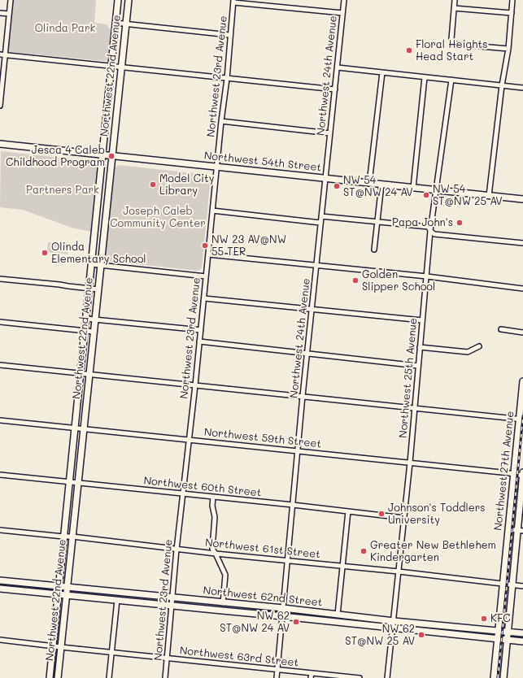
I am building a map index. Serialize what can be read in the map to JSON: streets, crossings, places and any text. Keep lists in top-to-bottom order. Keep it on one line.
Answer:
{"streets":{"main road":["Northwest 22nd Avenue","Northwest 54th Street","Northwest 27th Avenue","Northwest 62nd Street"],"street":["Northwest 24th Avenue","Northwest 23rd Avenue","Northwest 25th Avenue","Northwest 59th Street","Northwest 60th Street","Northwest 61st Street","Northwest 63rd Street"]},"crossings":[["Northwest 22nd Avenue","Northwest 54th Street"],["Northwest 22nd Avenue","Northwest 59th Street"],["Northwest 22nd Avenue","Northwest 60th Street"],["Northwest 22nd Avenue","Northwest 61st Street"],["Northwest 22nd Avenue","Northwest 62nd Street"],["Northwest 22nd Avenue","Northwest 63rd Street"],["Northwest 24th Avenue","Northwest 54th Street"],["Northwest 24th Avenue","Northwest 59th Street"],["Northwest 24th Avenue","Northwest 60th Street"],["Northwest 24th Avenue","Northwest 61st Street"],["Northwest 24th Avenue","Northwest 62nd Street"],["Northwest 24th Avenue","Northwest 63rd Street"],["Northwest 23rd Avenue","Northwest 54th Street"],["Northwest 23rd Avenue","Northwest 59th Street"],["Northwest 23rd Avenue","Northwest 60th Street"],["Northwest 23rd Avenue","Northwest 61st Street"],["Northwest 23rd Avenue","Northwest 62nd Street"],["Northwest 23rd Avenue","Northwest 63rd Street"],["Northwest 54th Street","Northwest 25th Avenue"],["Northwest 25th Avenue","Northwest 59th Street"],["Northwest 25th Avenue","Northwest 60th Street"],["Northwest 25th Avenue","Northwest 61st Street"],["Northwest 25th Avenue","Northwest 62nd Street"],["Northwest 59th Street","Northwest 27th Avenue"],["Northwest 27th Avenue","Northwest 61st Street"],["Northwest 27th Avenue","Northwest 62nd Street"]],"parks":["Olinda Park","Partners Park","Joseph Caleb Community Center"],"places":["Floral Heights Head Start","Jesca 4 Caleb Childhood Program","Model City Library","NW 54 ST@NW 24 AV","NW 54 ST@NW 25 AV","Papa John's","NW 23 AV@NW 55 TER","Olinda Elementary School","Golden Slipper School","Johnson's Toddlers University","Greater New Bethlehem Kindergarten","KFC","NW 62 ST@NW 24 AV","NW 62 ST@NW 25 AV"]}
